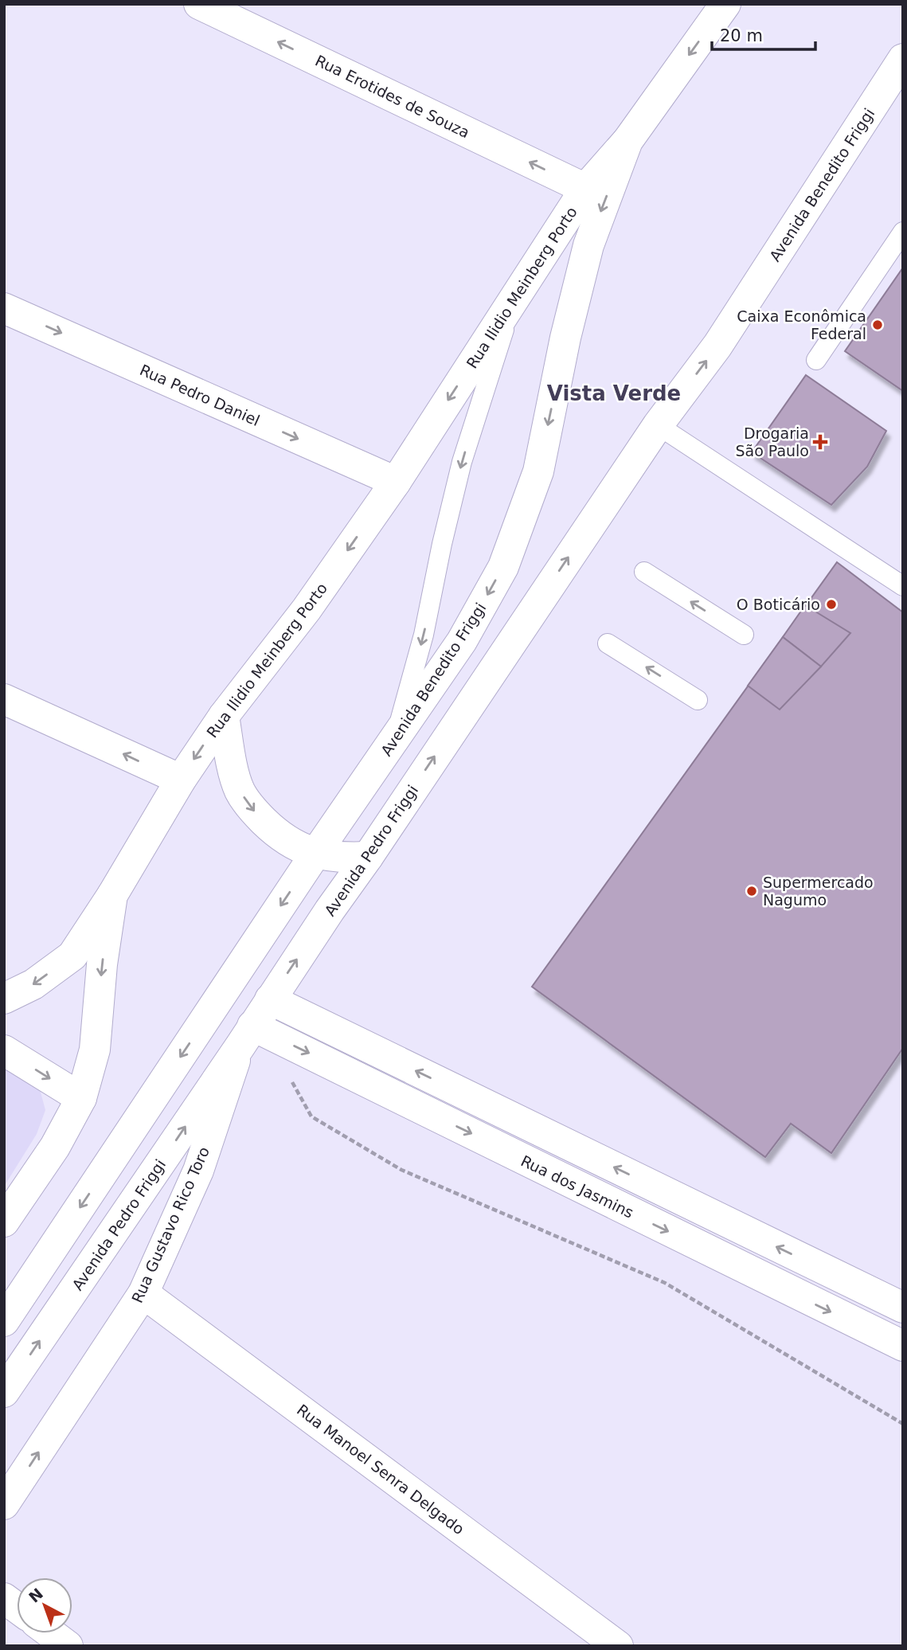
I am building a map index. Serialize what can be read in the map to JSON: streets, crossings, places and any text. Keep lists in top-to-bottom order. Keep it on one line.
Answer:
{"streets":{"main road":["Rua Erotides de Souza","Avenida Benedito Friggi","Rua Ilidio Meinberg Porto","Rua Pedro Daniel","Avenida Pedro Friggi","Rua dos Jasmins","Rua Gustavo Rico Toro","Rua Manoel Senra Delgado"]},"crossings":[["Rua Erotides de Souza","Rua Ilidio Meinberg Porto"],["Avenida Benedito Friggi","Rua Ilidio Meinberg Porto"],["Avenida Benedito Friggi","Avenida Pedro Friggi"],["Rua Ilidio Meinberg Porto","Rua Pedro Daniel"],["Avenida Pedro Friggi","Rua dos Jasmins"],["Avenida Pedro Friggi","Rua Gustavo Rico Toro"],["Rua dos Jasmins","Rua Gustavo Rico Toro"],["Rua Gustavo Rico Toro","Rua Manoel Senra Delgado"]],"one_way":["Rua Erotides de Souza","Avenida Benedito Friggi","Rua Pedro Daniel"],"districts":["Vista Verde"],"places":{"other":["Caixa Econômica Federal","O Boticário","Supermercado Nagumo"],"health":["Drogaria São Paulo"]},"scale_bar":"20 m","north":"top left"}
